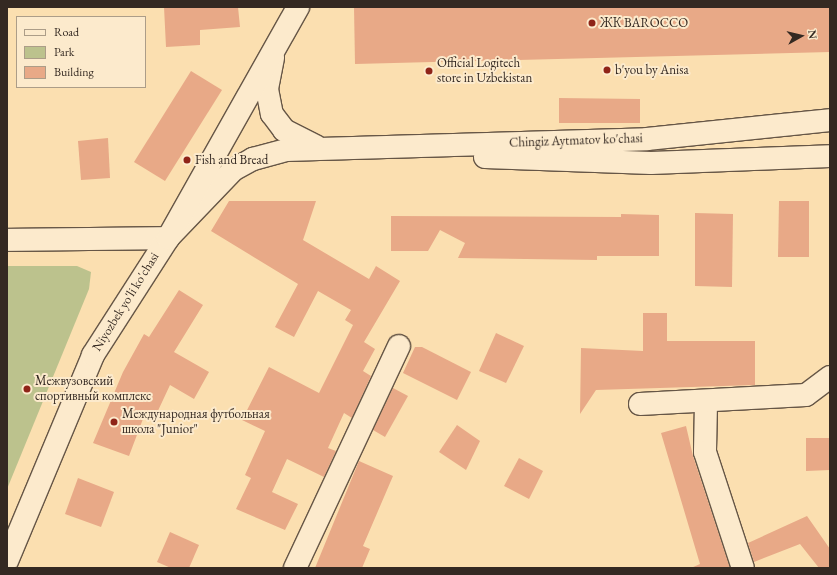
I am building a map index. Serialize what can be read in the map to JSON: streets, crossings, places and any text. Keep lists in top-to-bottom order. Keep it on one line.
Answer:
{"streets":{"street":["Chingiz Aytmatov ko'chasi","Niyozbek yo'li ko'chasi"]},"crossings":[["Chingiz Aytmatov ko'chasi","Niyozbek yo'li ko'chasi"]],"places":["ЖК BAROCCO","b'you by Anisa","Official Logitech store in Uzbekistan","Fish and Bread","Межвузовский спортивный комплекс","Международная футбольная школа \"Junior\""],"legend":["Road","Park","Building"],"north":"right"}
